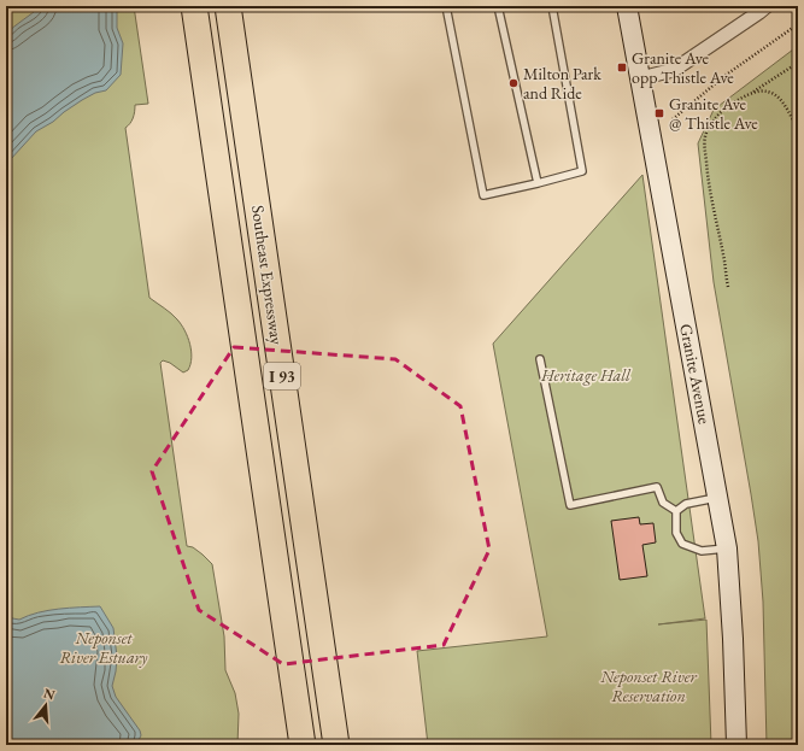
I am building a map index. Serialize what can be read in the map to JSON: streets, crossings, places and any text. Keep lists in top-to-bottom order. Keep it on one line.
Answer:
{"streets":{"highway":["Southeast Expressway","I 93"],"main road":["Granite Avenue"]},"parks":["Heritage Hall","Neponset River Estuary","Neponset River Reservation"],"places":{"transit":["Granite Ave opp Thistle Ave","Granite Ave @ Thistle Ave"],"other":["Milton Park and Ride"]},"north":"top"}
